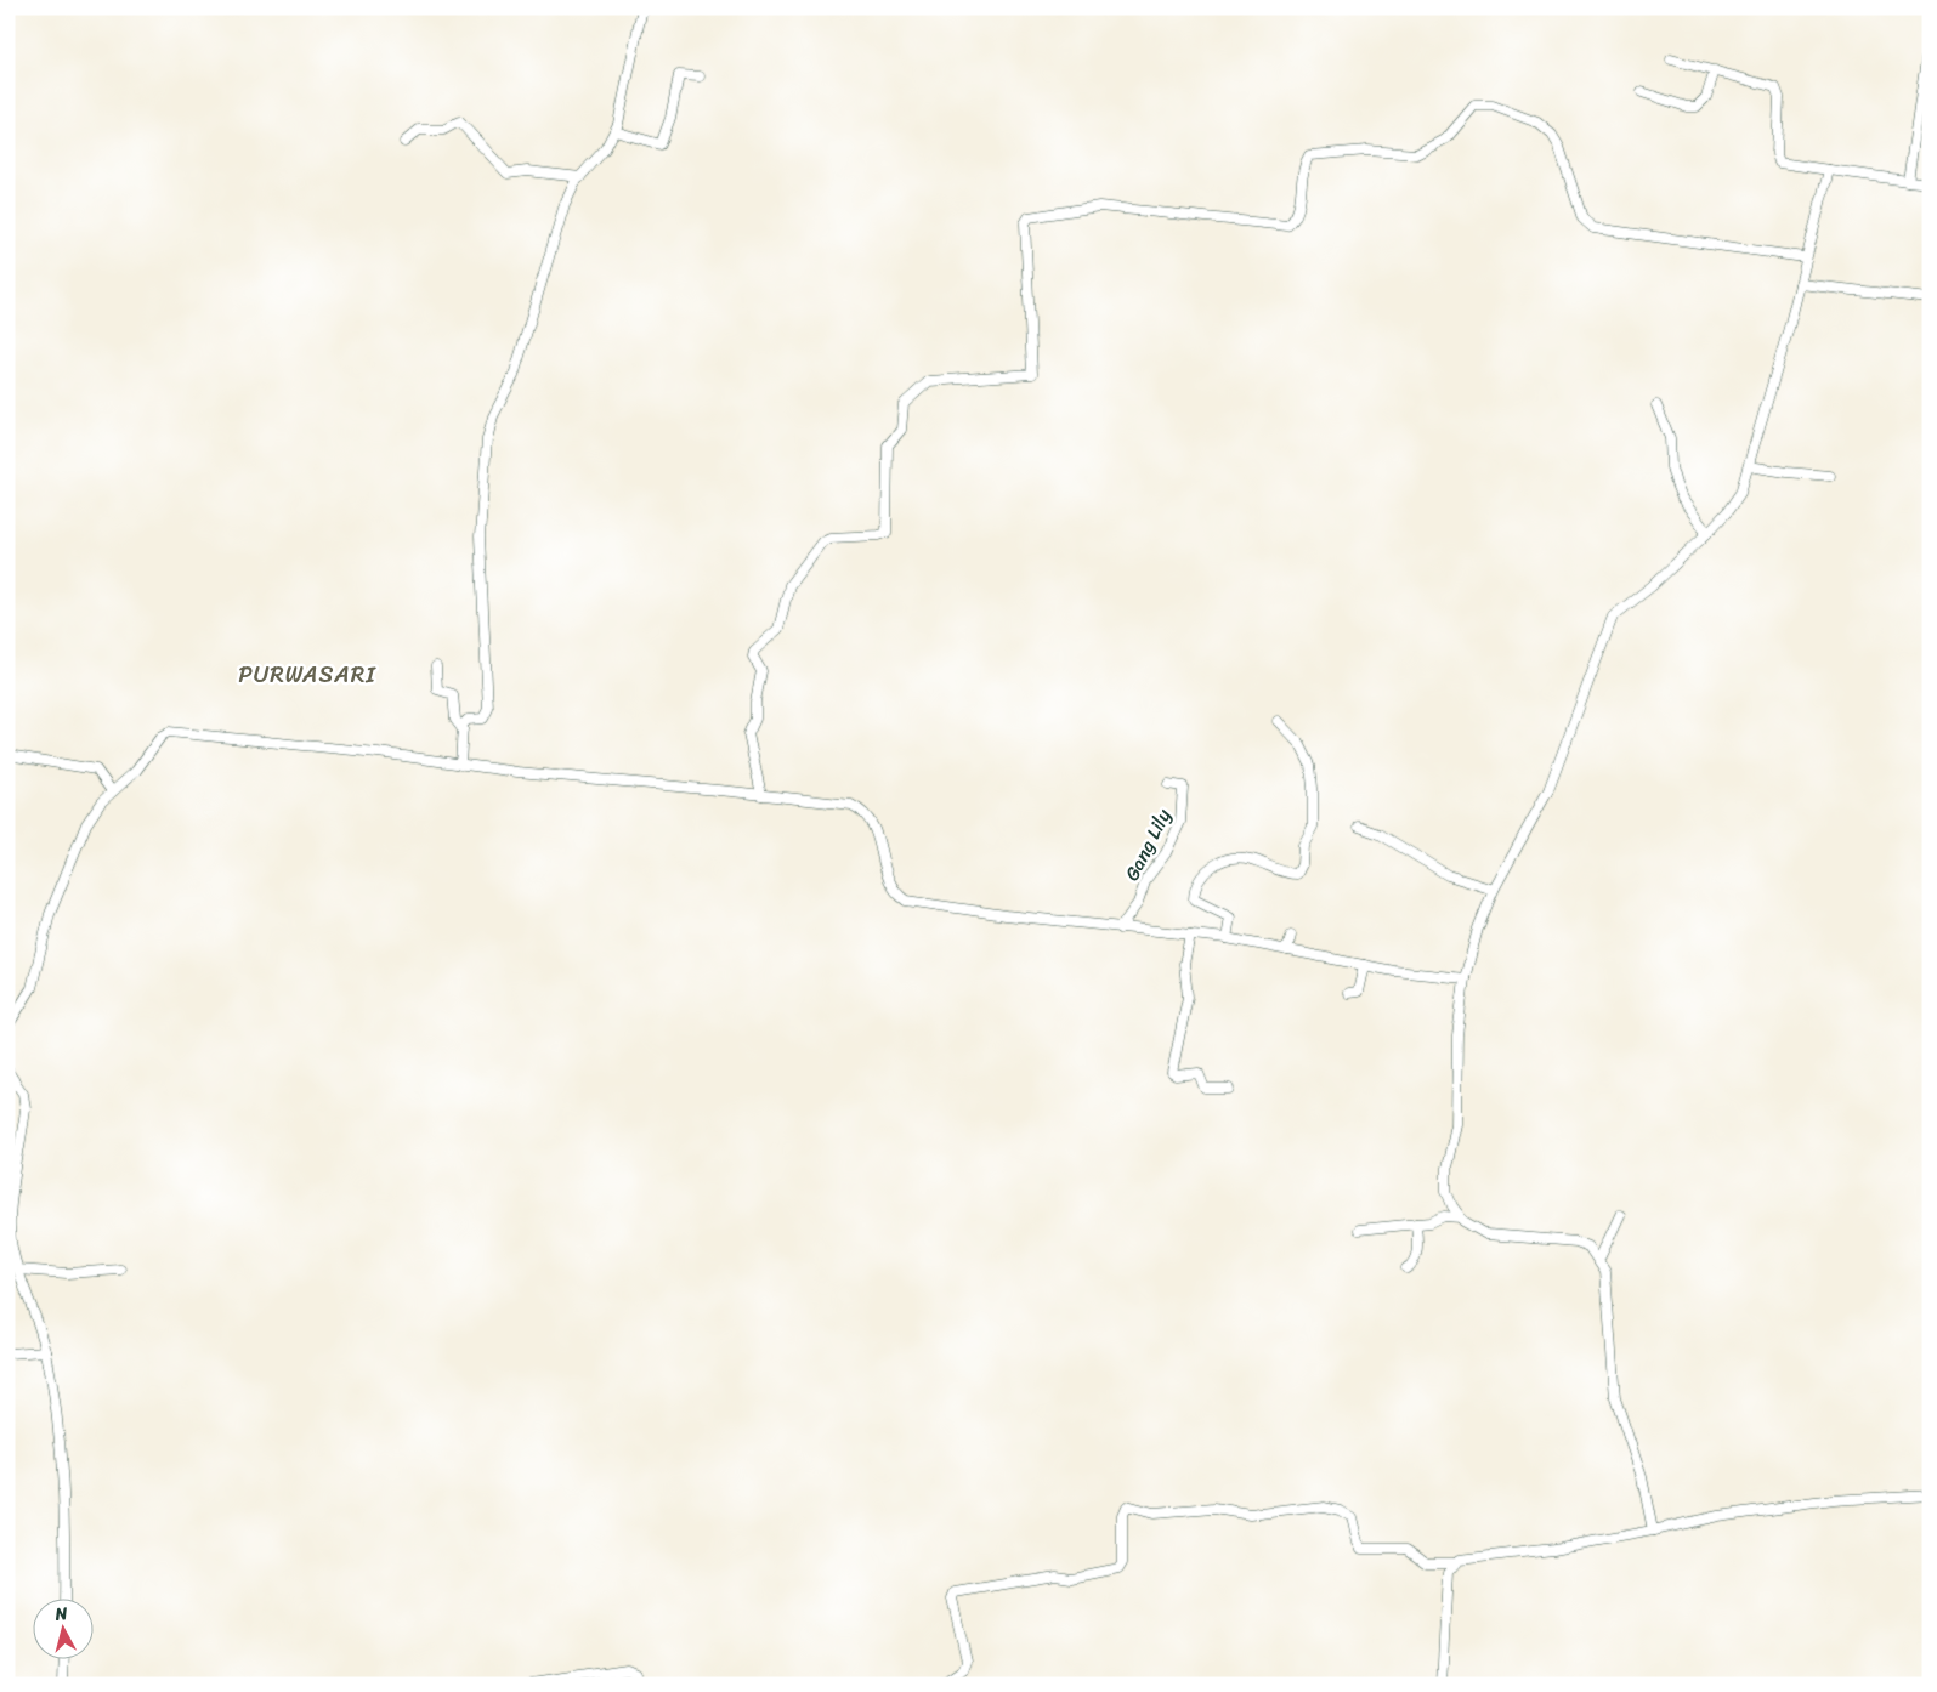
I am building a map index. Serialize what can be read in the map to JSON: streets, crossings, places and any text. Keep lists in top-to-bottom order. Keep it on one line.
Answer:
{"streets":{"street":["Gang Lily"]},"districts":["PURWASARI"],"north":"top"}
